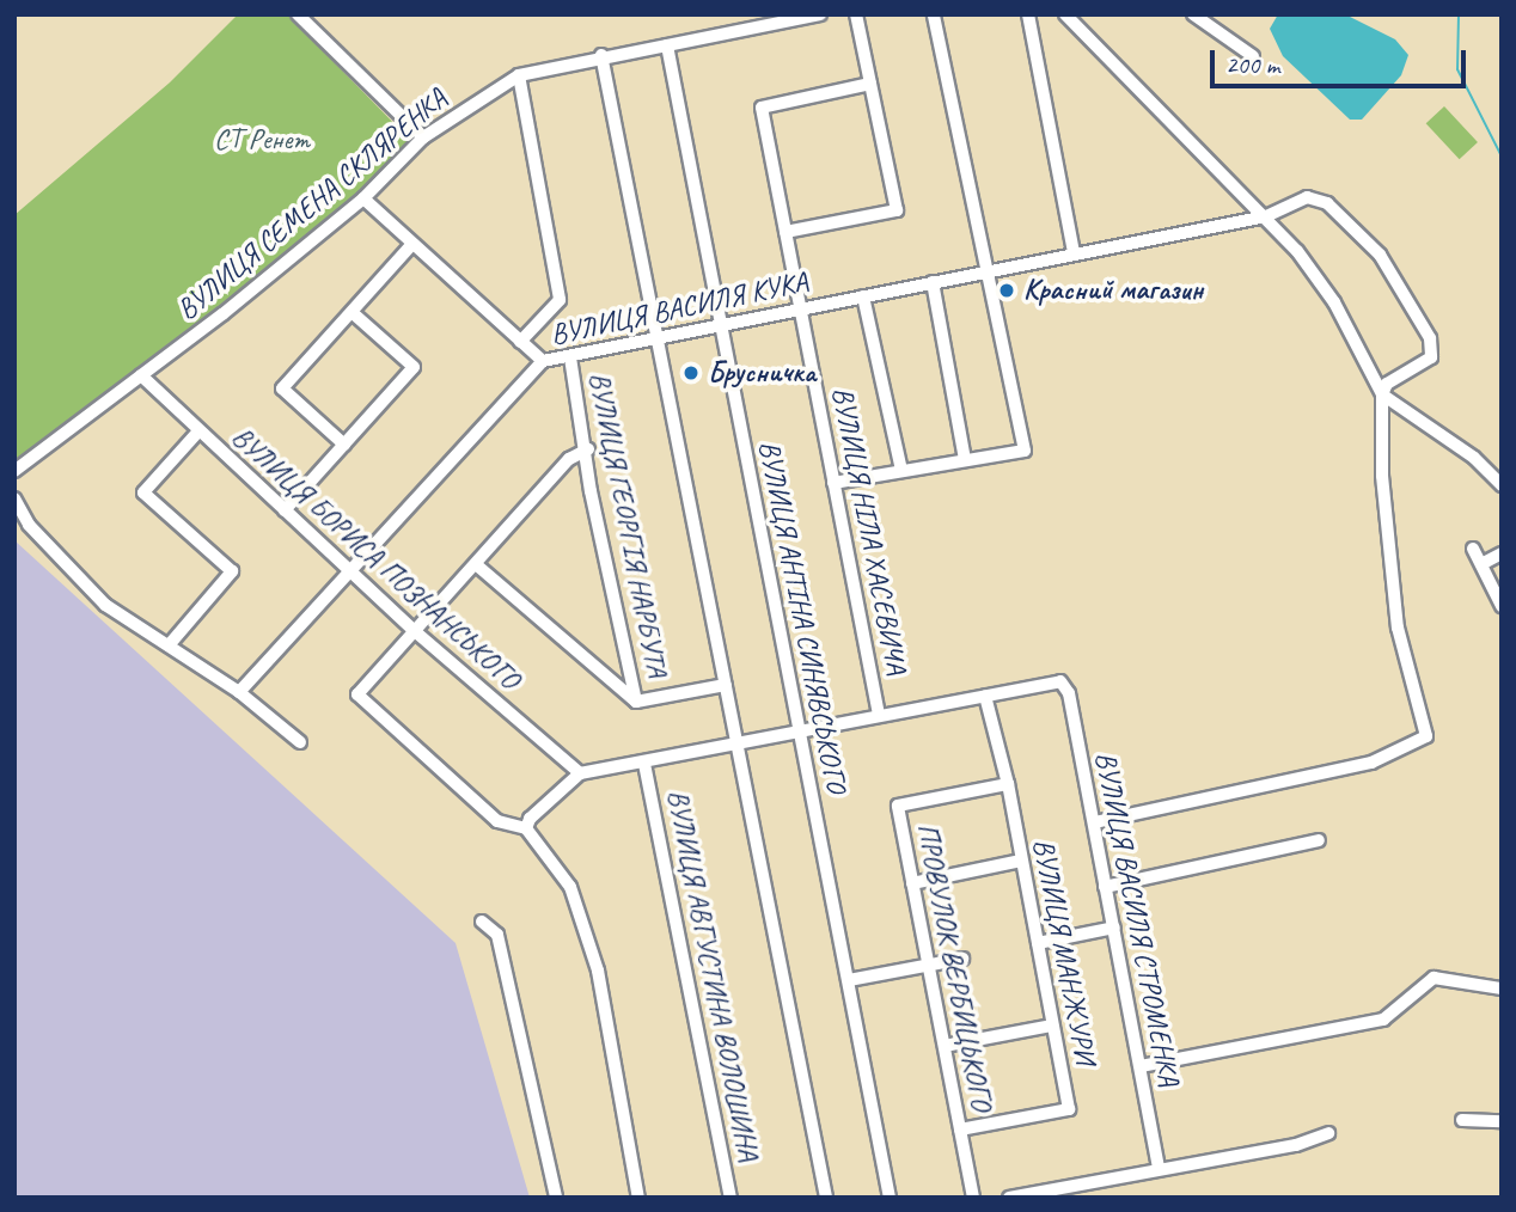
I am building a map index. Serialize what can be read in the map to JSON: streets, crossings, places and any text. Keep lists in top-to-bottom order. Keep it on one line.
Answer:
{"streets":{"street":["ВУЛИЦЯ СЕМЕНА СКЛЯРЕНКА","ВУЛИЦЯ ВАСИЛЯ КУКА","ВУЛИЦЯ ГЕОРГІЯ НАРБУТА","ВУЛИЦЯ НІЛА ХАСЕВИЧА","ВУЛИЦЯ БОРИСА ПОЗНАНСЬКОГО","ВУЛИЦЯ АНТІНА СИНЯВСЬКОГО","ВУЛИЦЯ ВАСИЛЯ СТРОМЕНКА","ВУЛИЦЯ МАНЖУРИ","ПРОВУЛОК ВЕРБИЦЬКОГО","ВУЛИЦЯ АВГУСТИНА ВОЛОШИНА"]},"crossings":[["ВУЛИЦЯ СЕМЕНА СКЛЯРЕНКА","ВУЛИЦЯ БОРИСА ПОЗНАНСЬКОГО"],["ВУЛИЦЯ СЕМЕНА СКЛЯРЕНКА","ВУЛИЦЯ АНТІНА СИНЯВСЬКОГО"],["ВУЛИЦЯ ВАСИЛЯ КУКА","ВУЛИЦЯ ГЕОРГІЯ НАРБУТА"],["ВУЛИЦЯ ВАСИЛЯ КУКА","ВУЛИЦЯ НІЛА ХАСЕВИЧА"],["ВУЛИЦЯ ВАСИЛЯ КУКА","ВУЛИЦЯ БОРИСА ПОЗНАНСЬКОГО"],["ВУЛИЦЯ ВАСИЛЯ КУКА","ВУЛИЦЯ АНТІНА СИНЯВСЬКОГО"],["ВУЛИЦЯ ВАСИЛЯ СТРОМЕНКА","ВУЛИЦЯ МАНЖУРИ"],["ВУЛИЦЯ МАНЖУРИ","ПРОВУЛОК ВЕРБИЦЬКОГО"]],"parks":["СТ Ренет"],"places":["Красний магазин","Брусничка"],"scale_bar":"200 m"}
